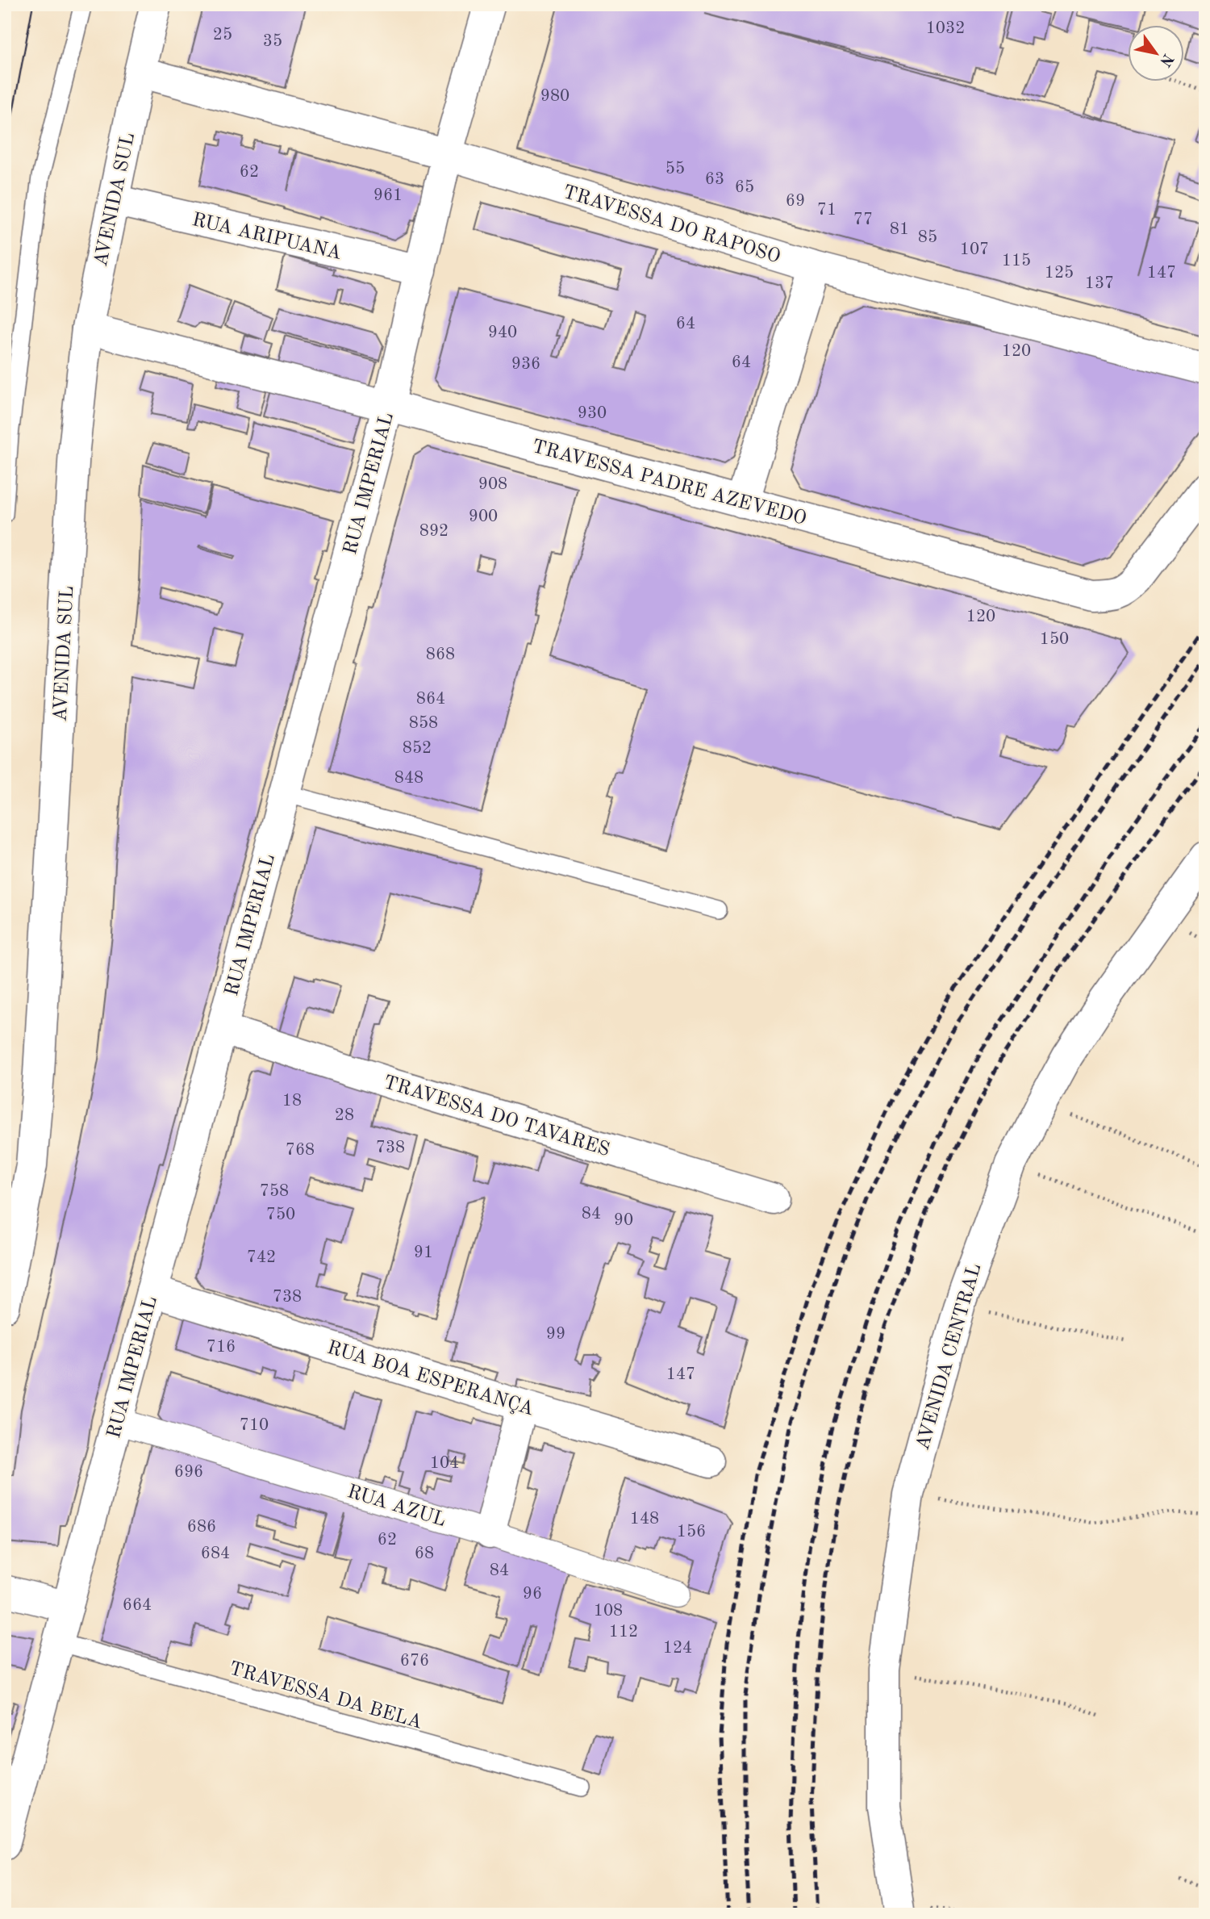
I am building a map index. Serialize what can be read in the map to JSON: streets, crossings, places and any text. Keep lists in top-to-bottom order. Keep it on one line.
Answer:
{"streets":{"street":["AVENIDA SUL","TRAVESSA DO RAPOSO","RUA ARIPUANA","TRAVESSA PADRE AZEVEDO","RUA IMPERIAL","TRAVESSA DO TAVARES","AVENIDA CENTRAL","RUA BOA ESPERANÇA","RUA AZUL"],"lane":["TRAVESSA DA BELA"]},"crossings":[["AVENIDA SUL","TRAVESSA DO RAPOSO"],["AVENIDA SUL","RUA ARIPUANA"],["AVENIDA SUL","TRAVESSA PADRE AZEVEDO"],["TRAVESSA DO RAPOSO","RUA IMPERIAL"],["RUA ARIPUANA","RUA IMPERIAL"],["TRAVESSA PADRE AZEVEDO","RUA IMPERIAL"],["RUA IMPERIAL","TRAVESSA DO TAVARES"],["RUA IMPERIAL","RUA BOA ESPERANÇA"],["RUA IMPERIAL","RUA AZUL"],["RUA IMPERIAL","TRAVESSA DA BELA"]],"house_numbers":["1032","25","35","980","55","62","63","65","961","69","71","77","81","85","107","115","125","147","137","64","940","120","64","936","930","908","900","892","120","150","868","864","858","852","848","18","28","738","768","758","84","750","90","91","742","738","99","716","147","710","104","696","148","686","156","62","684","68","84","96","664","108","112","124","676"],"north":"bottom right"}
